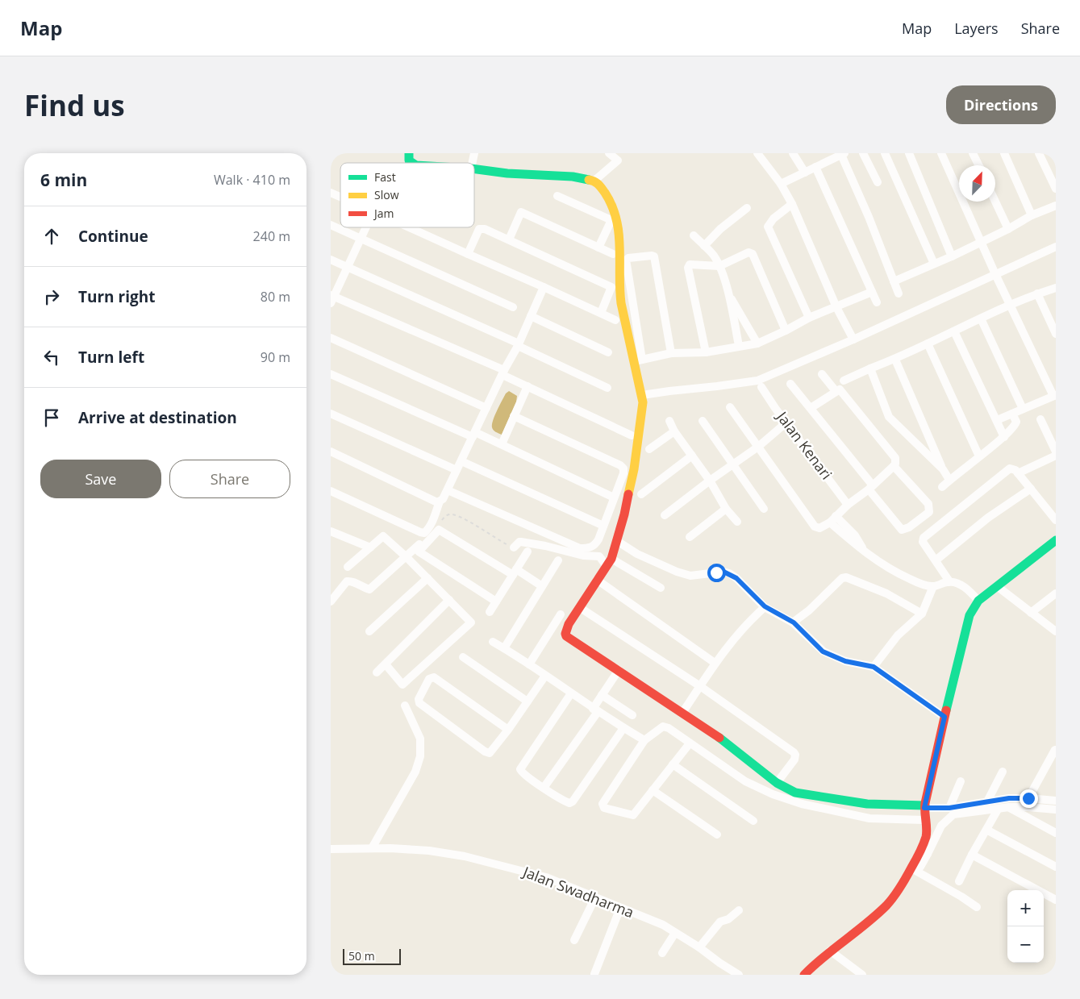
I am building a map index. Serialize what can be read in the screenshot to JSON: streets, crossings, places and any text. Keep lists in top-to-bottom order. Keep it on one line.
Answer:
{"streets":{"street":["Jalan Kenari","Jalan Swadharma"]},"legend":["Fast","Slow","Jam"],"scale_bar":"50 m","north":"top right","page":{"header":"Map","nav":["Map","Layers","Share"],"buttons":["Directions",["Save","Share"]],"title":"Find us","heading":["6 min","Walk · 410 m"],"list":[["Continue","240 m"],["Turn right","80 m"],["Turn left","90 m"],"Arrive at destination"],"map_buttons":["+","−"],"scale":"50 m"}}
